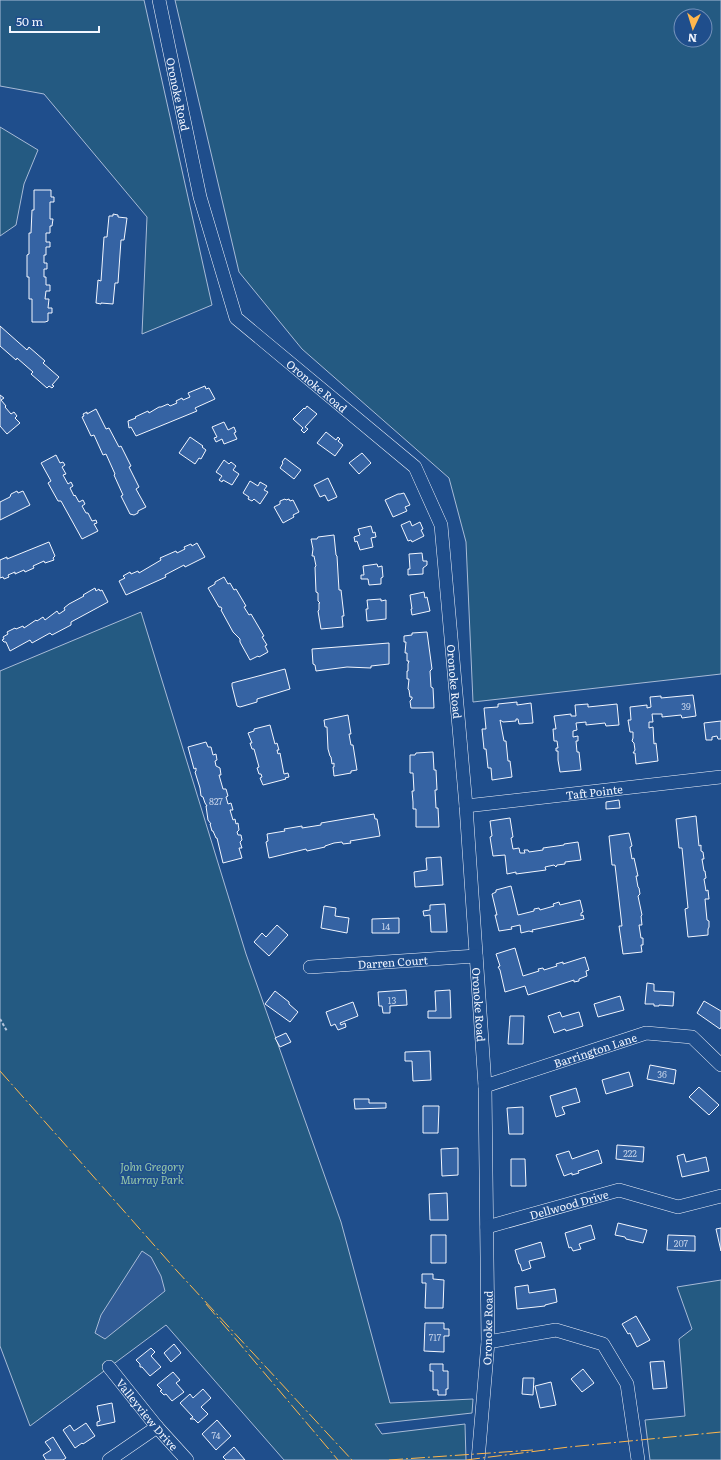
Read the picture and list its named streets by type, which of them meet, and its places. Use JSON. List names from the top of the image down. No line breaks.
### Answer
{"streets":{"street":["Oronoke Road","Taft Pointe","Darren Court","Barrington Lane","Dellwood Drive","Valleyview Drive"]},"crossings":[["Oronoke Road","Taft Pointe"],["Oronoke Road","Darren Court"],["Oronoke Road","Barrington Lane"],["Oronoke Road","Dellwood Drive"]],"parks":["John Gregory Murray Park"],"house_numbers":["39","827","14","13","36","222","207","717","74"],"scale_bar":"50 m","north":"bottom"}
